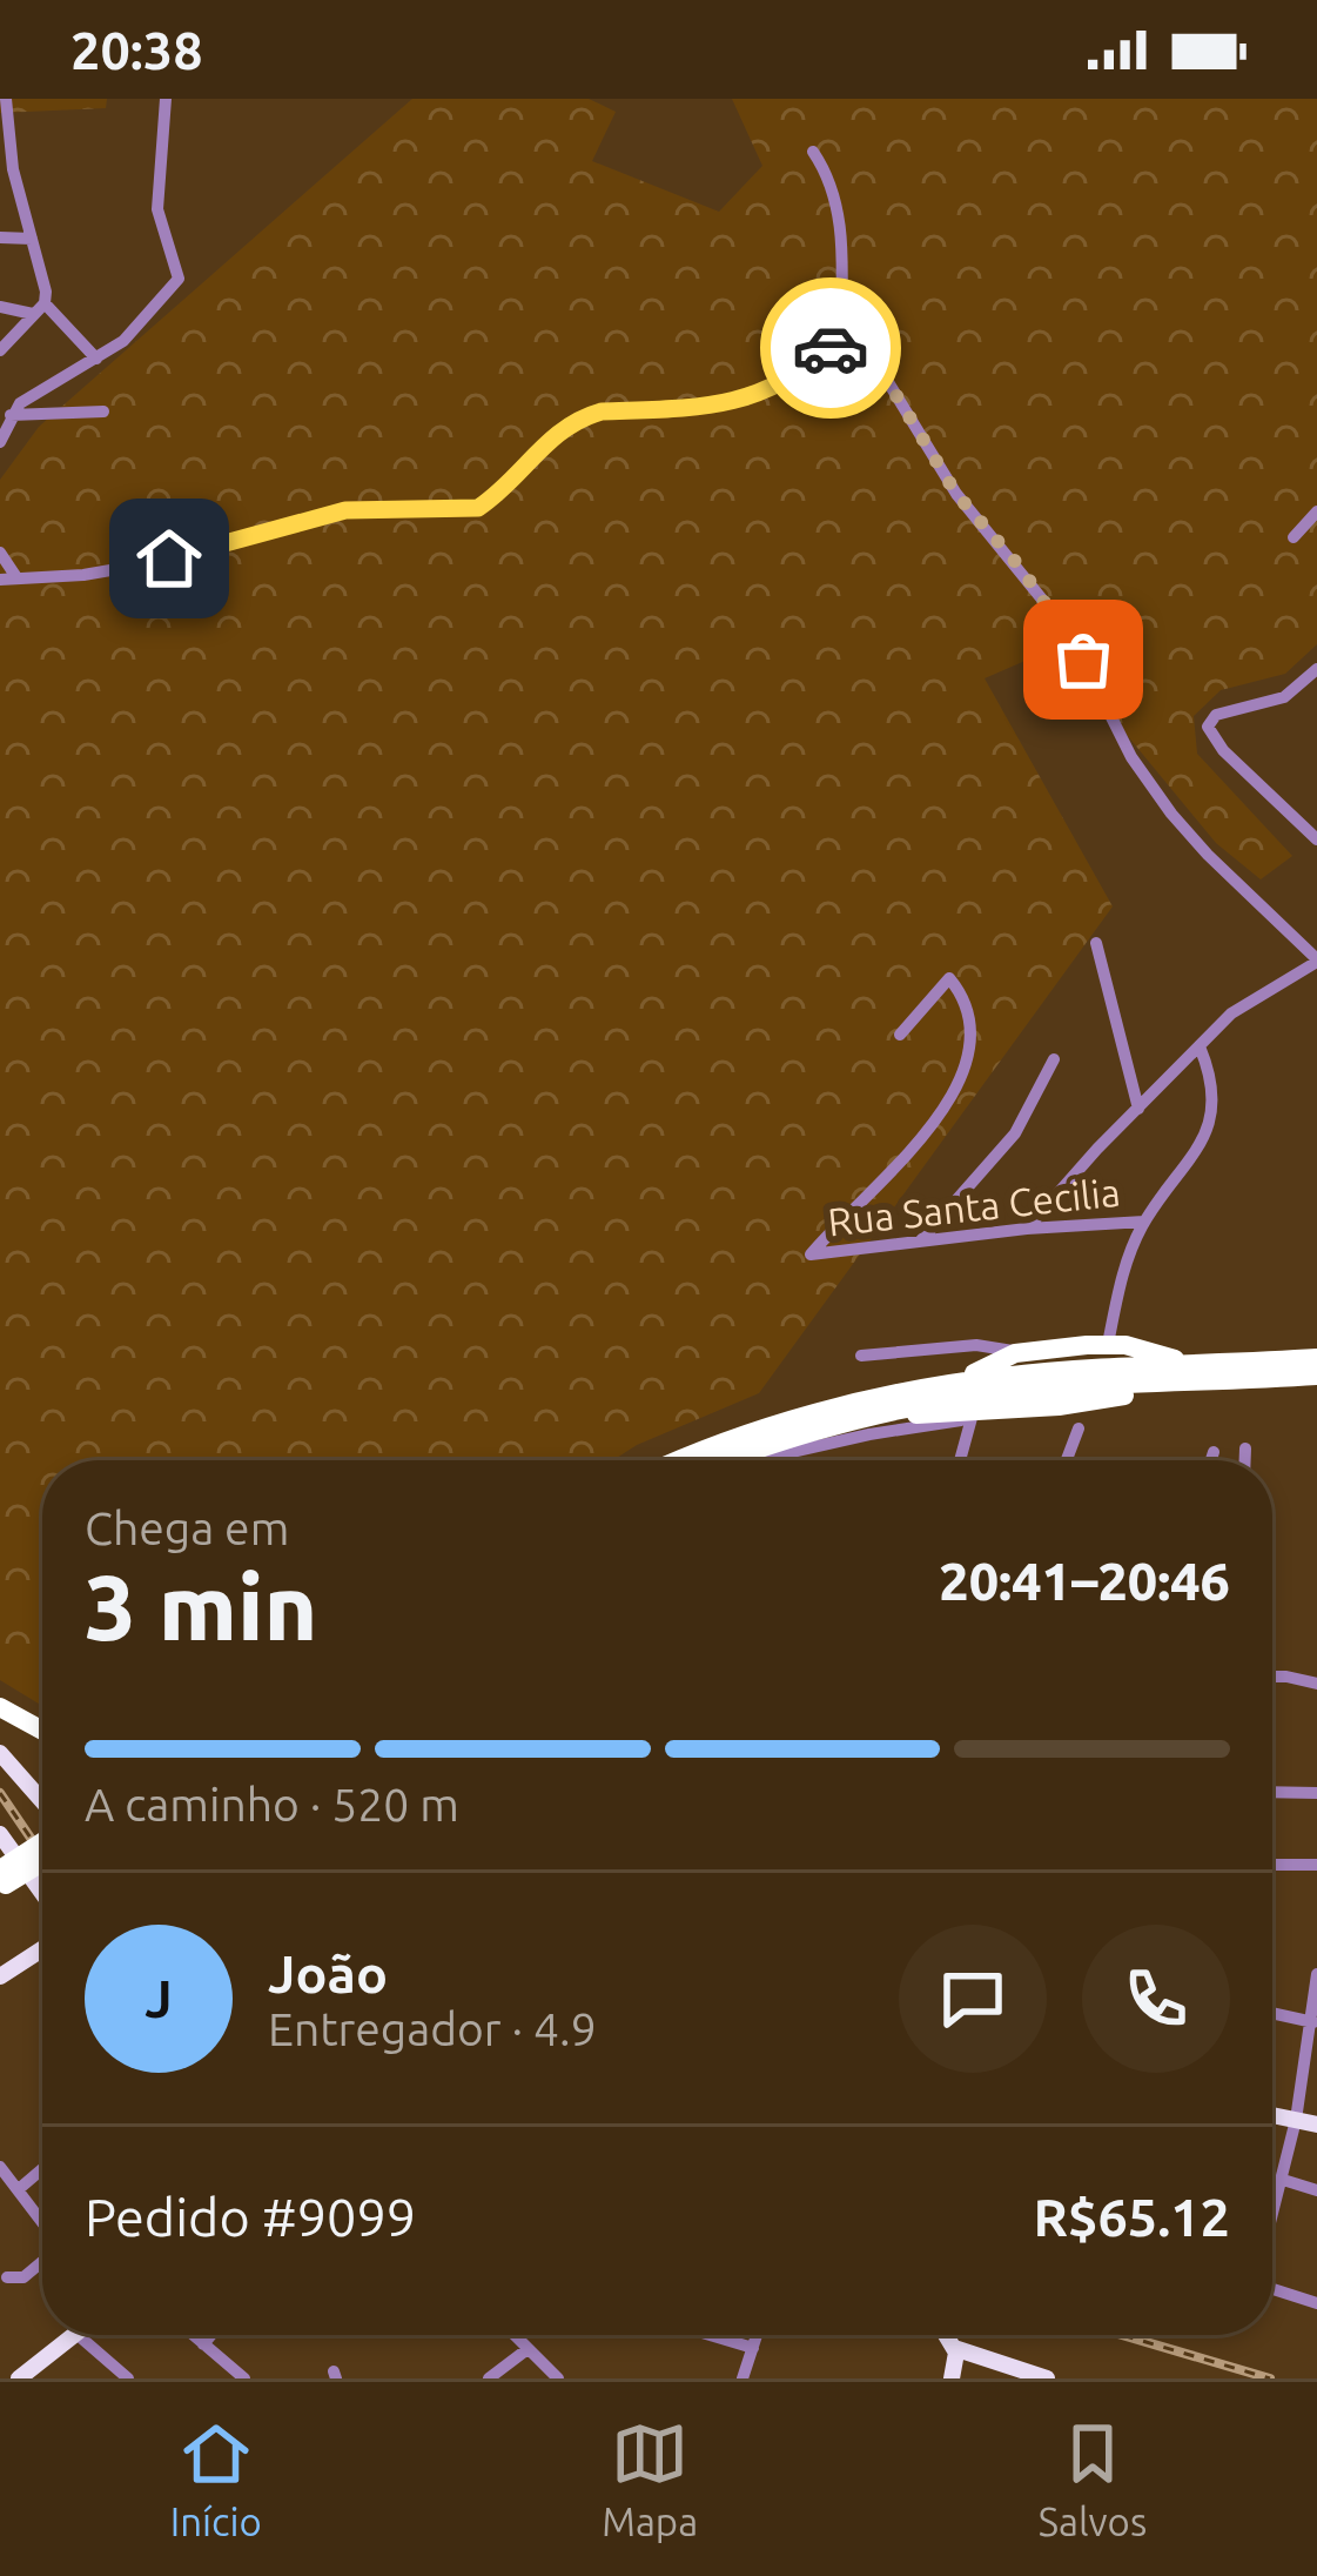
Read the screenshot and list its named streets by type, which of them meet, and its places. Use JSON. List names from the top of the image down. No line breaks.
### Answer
{"streets":{"street":["Rua Santa Cecilia"]},"page":{"status":"20:38","heading":["3 min","Chega em","20:41–20:46"],"panel":["João","Entregador · 4.9","Pedido #9099","R$65.12"],"bar":"A caminho · 520 m","round":"J","tabs":["Início","Mapa","Salvos"]}}
